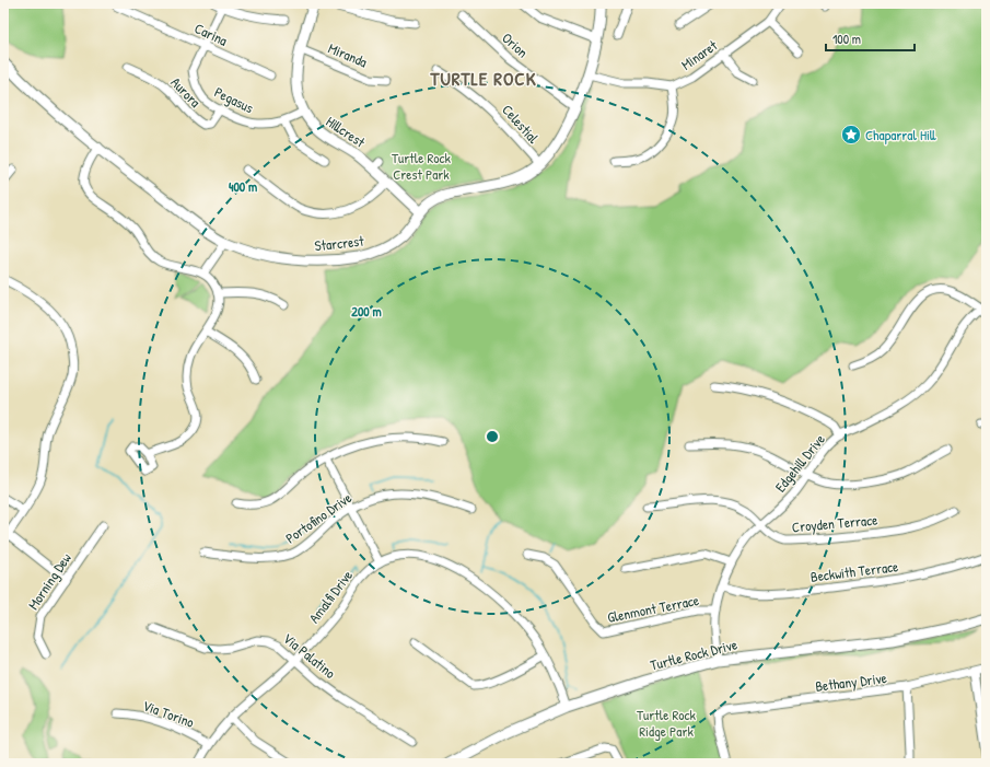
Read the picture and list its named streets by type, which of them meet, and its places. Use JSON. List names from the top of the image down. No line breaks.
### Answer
{"streets":{"street":["Carina","Orion","Miranda","Minaret","Aurora","Pegasus","Celestial","Hillcrest","Starcrest","Edgehill Drive","Portofino Drive","Croyden Terrace","Beckwith Terrace","Morning Dew","Amalfi Drive","Glenmont Terrace","Turtle Rock Drive","Via Palatino","Bethany Drive","Via Torino"]},"crossings":[["Carina","Pegasus"],["Orion","Starcrest"],["Miranda","Hillcrest"],["Minaret","Starcrest"],["Aurora","Pegasus"],["Pegasus","Hillcrest"],["Celestial","Starcrest"],["Hillcrest","Starcrest"],["Edgehill Drive","Croyden Terrace"],["Edgehill Drive","Beckwith Terrace"],["Edgehill Drive","Glenmont Terrace"],["Edgehill Drive","Turtle Rock Drive"],["Amalfi Drive","Turtle Rock Drive"],["Amalfi Drive","Via Palatino"],["Amalfi Drive","Via Torino"]],"districts":["TURTLE ROCK"],"parks":["Turtle Rock Crest Park","Turtle Rock Ridge Park"],"places":{"place":["Chaparral Hill"]},"scale_bar":"100 m","rings":["400 m","200 m"]}
